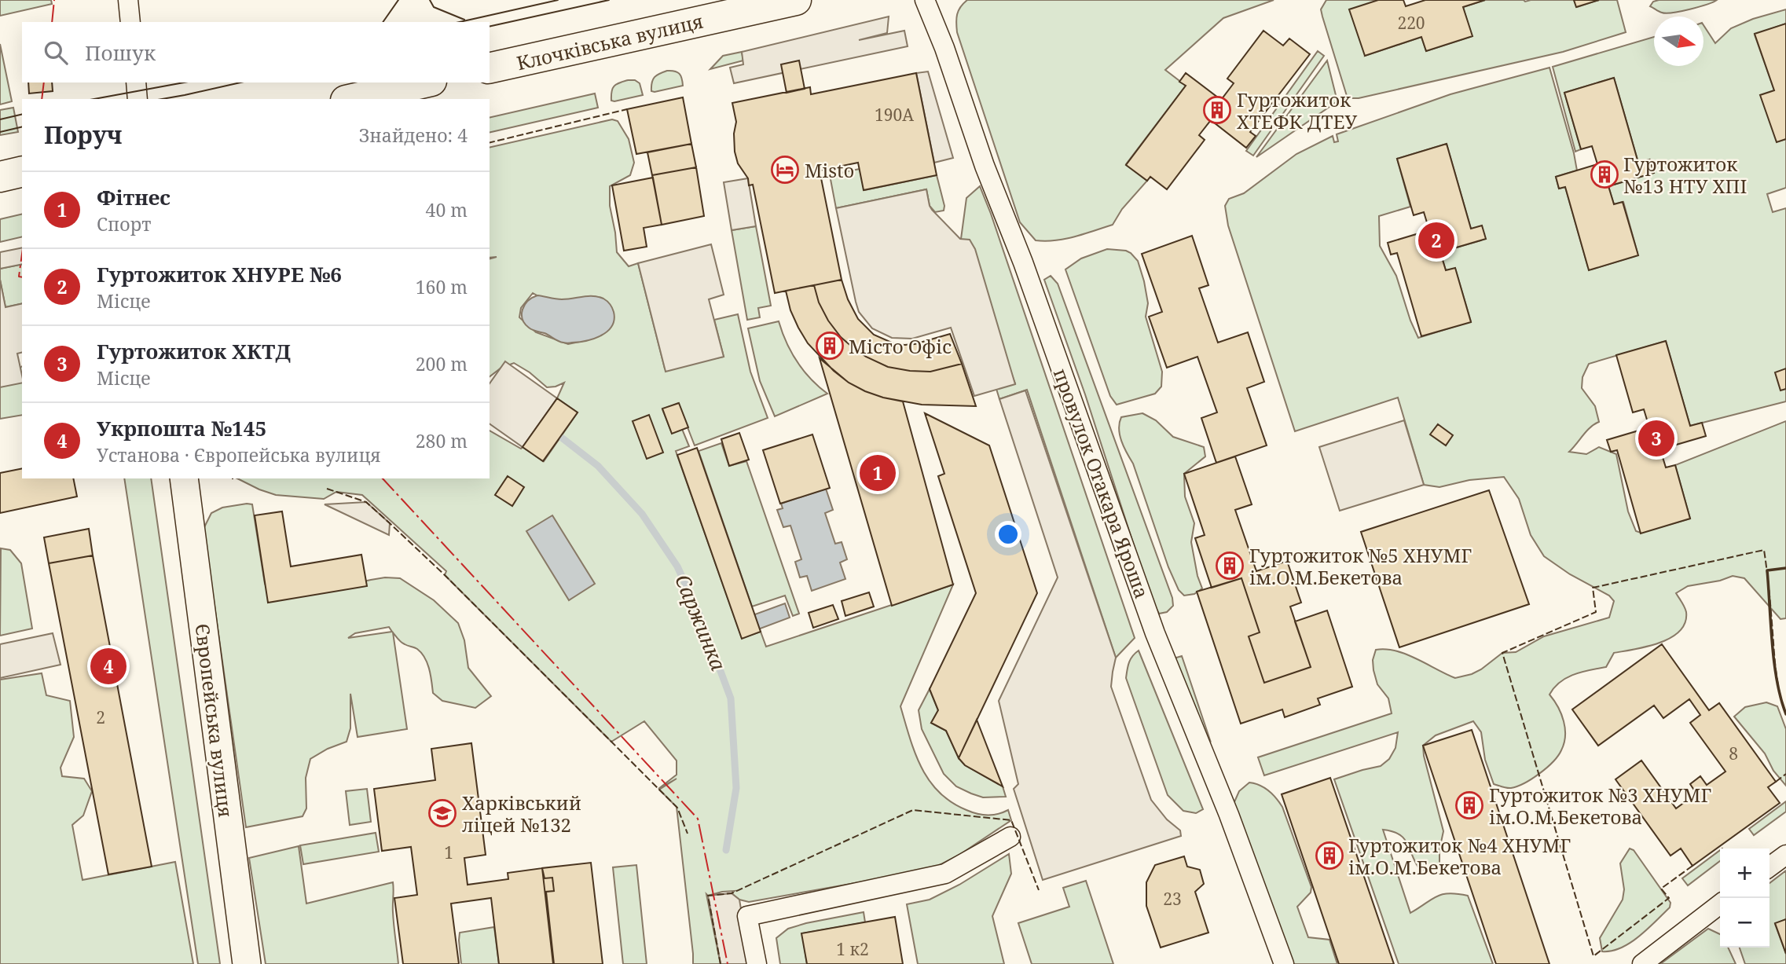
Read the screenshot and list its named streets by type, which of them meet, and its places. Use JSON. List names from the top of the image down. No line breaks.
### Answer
{"streets":{"main road":["Клочківська вулиця","Європейська вулиця"],"street":["провулок Отакара Яроша"]},"water":["Саржинка"],"places":{"building":["Гуртожиток ХТЕФК ДТЕУ","Гуртожиток №13 НТУ ХПІ","Місто Офіс","Гуртожиток №5 ХНУМГ ім.О.М.Бекетова","Гуртожиток №3 ХНУМГ ім.О.М.Бекетова","Гуртожиток №4 ХНУМГ ім.О.М.Бекетова"],"hotel":["Misto"],"school or university":["Харківський ліцей №132"]},"house_numbers":["220","190А","2","8","1","23","1 к2"],"north":"right","page":{"search":"Пошук","heading":["Поруч","Знайдено: 4"],"list":[{"mark":"1","name":"Фітнес","note":"Спорт","value":"40 m"},{"mark":"2","name":"Гуртожиток ХНУРЕ №6","note":"Місце","value":"160 m"},{"mark":"3","name":"Гуртожиток ХКТД","note":"Місце","value":"200 m"},{"mark":"4","name":"Укрпошта №145","note":"Установа · Європейська вулиця","value":"280 m"}],"pins":["2","3","1","4"],"map_buttons":["+","−"]}}
